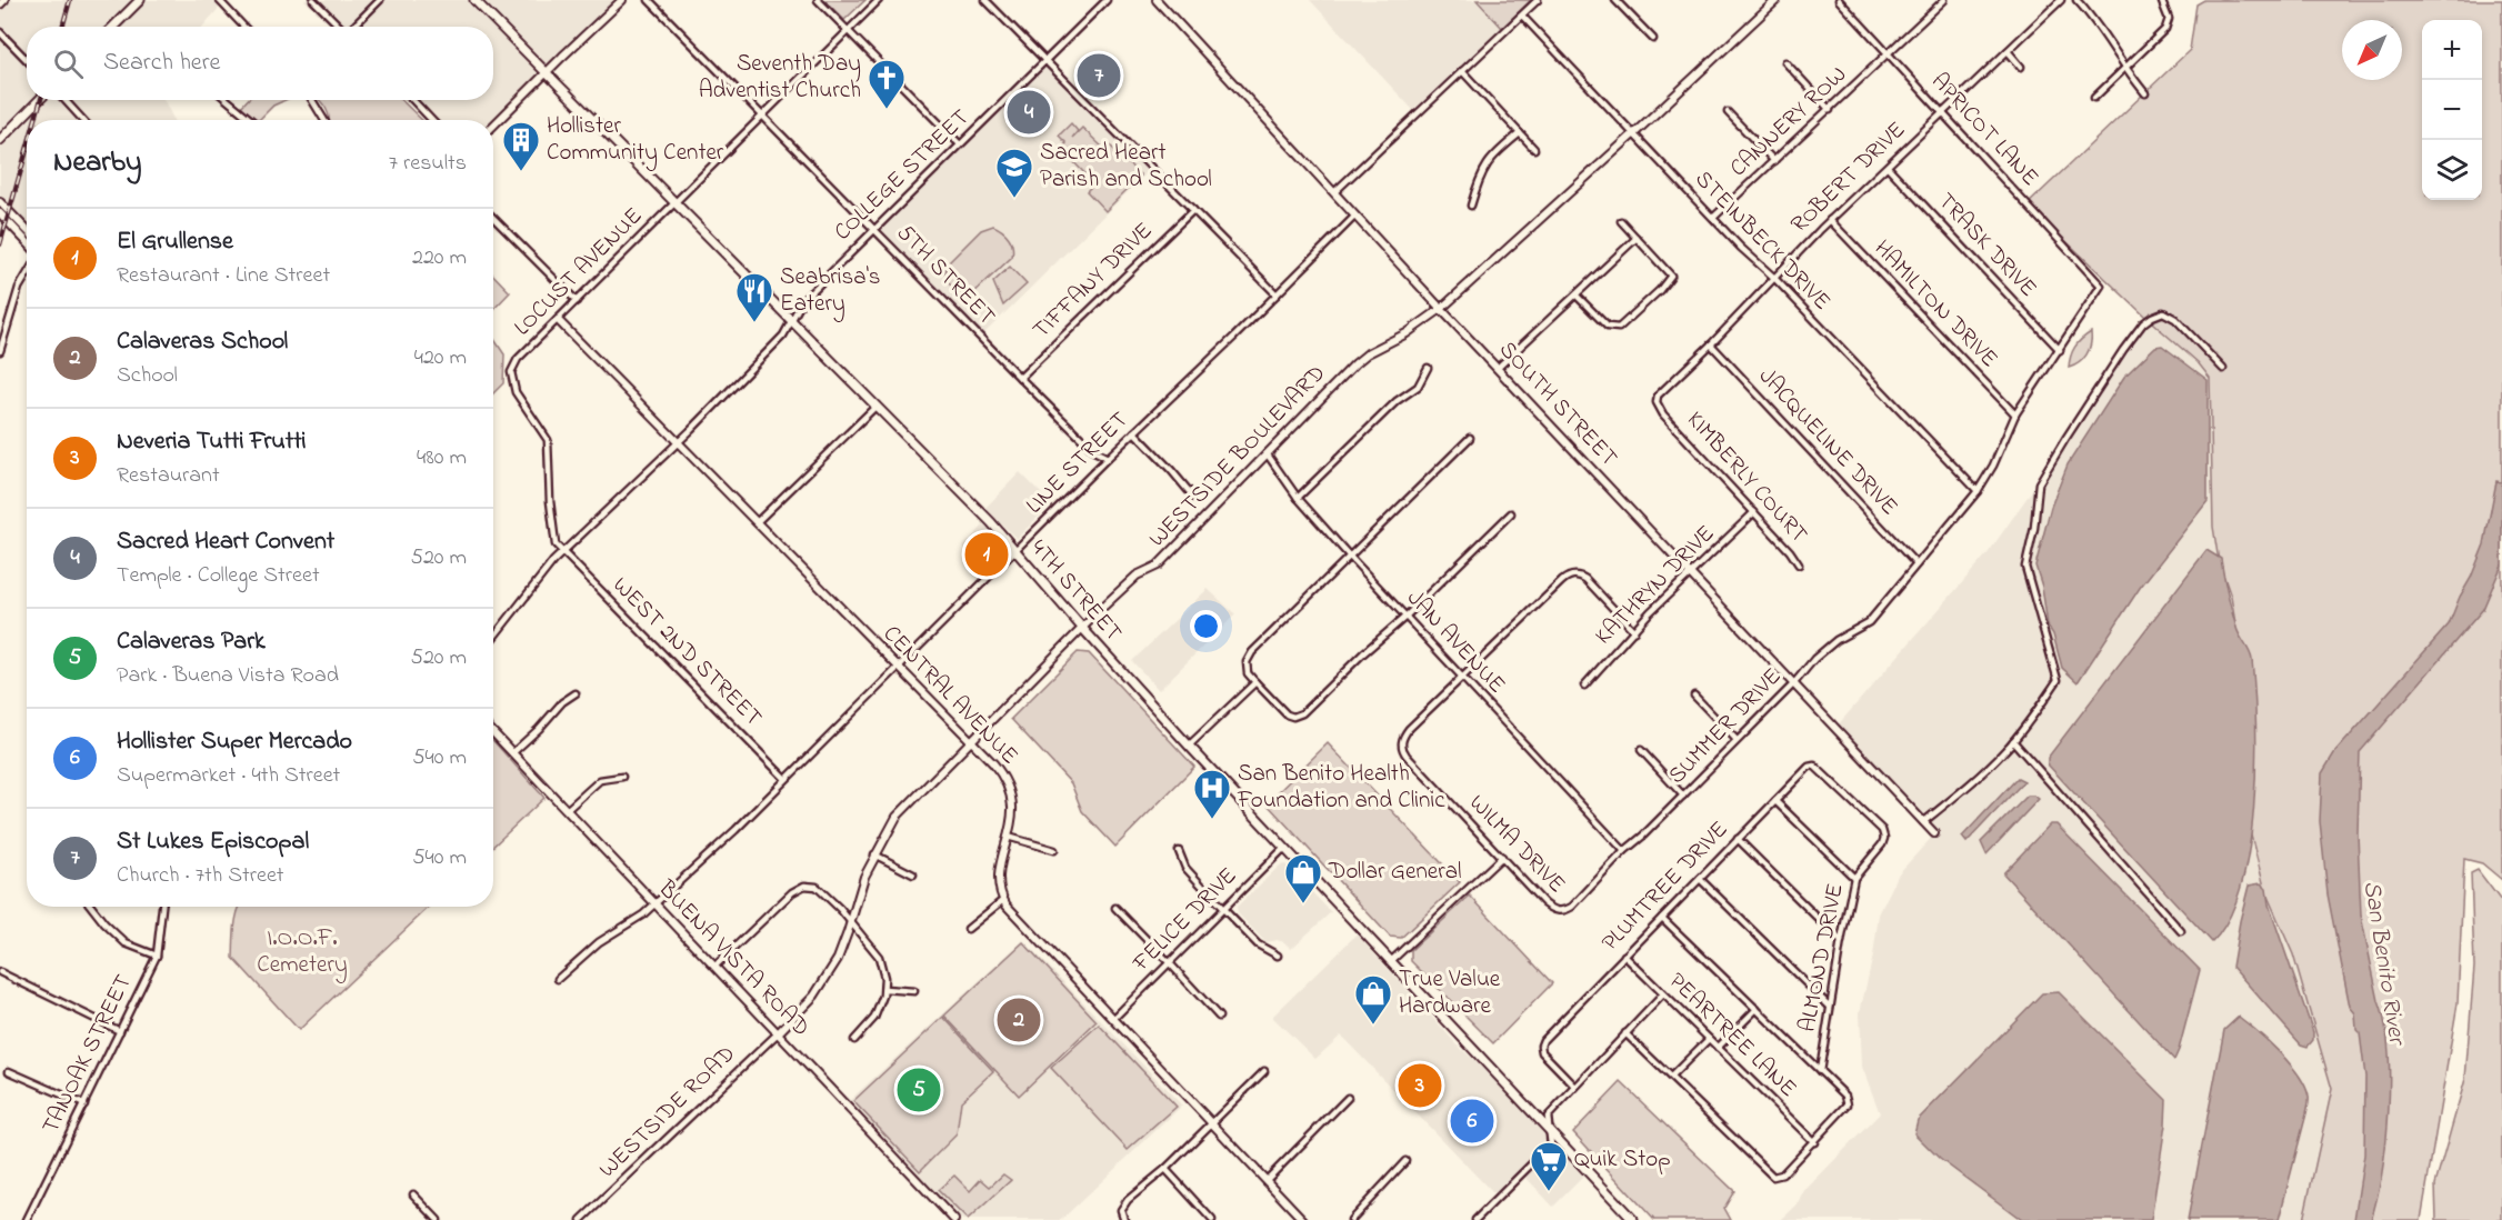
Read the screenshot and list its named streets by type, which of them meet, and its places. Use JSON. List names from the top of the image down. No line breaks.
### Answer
{"streets":{"main road":["4TH STREET"],"street":["CANNERY ROW","APRICOT LANE","COLLEGE STREET","ROBERT DRIVE","STEINBECK DRIVE","TRASK DRIVE","LOCUST AVENUE","5TH STREET","TIFFANY DRIVE","HAMILTON DRIVE","SOUTH STREET","JACQUELINE DRIVE","WESTSIDE BOULEVARD","LINE STREET","KIMBERLY COURT","KATHRYN DRIVE","JAN AVENUE","WEST 2ND STREET","CENTRAL AVENUE","SUMMER DRIVE","WILMA DRIVE","PLUMTREE DRIVE","FELICE DRIVE","ALMOND DRIVE","BUENA VISTA ROAD","PEARTREE LANE","TANOAK STREET","WESTSIDE ROAD"]},"crossings":[["CANNERY ROW","APRICOT LANE"],["CANNERY ROW","STEINBECK DRIVE"],["APRICOT LANE","ROBERT DRIVE"],["APRICOT LANE","SUMMER DRIVE"],["COLLEGE STREET","LOCUST AVENUE"],["COLLEGE STREET","5TH STREET"],["COLLEGE STREET","4TH STREET"],["COLLEGE STREET","WEST 2ND STREET"],["COLLEGE STREET","CENTRAL AVENUE"],["ROBERT DRIVE","STEINBECK DRIVE"],["ROBERT DRIVE","TRASK DRIVE"],["ROBERT DRIVE","HAMILTON DRIVE"],["ROBERT DRIVE","JACQUELINE DRIVE"],["ROBERT DRIVE","KIMBERLY COURT"],["STEINBECK DRIVE","WESTSIDE BOULEVARD"],["STEINBECK DRIVE","SUMMER DRIVE"],["TRASK DRIVE","SUMMER DRIVE"],["LOCUST AVENUE","5TH STREET"],["LOCUST AVENUE","4TH STREET"],["LOCUST AVENUE","WEST 2ND STREET"],["LOCUST AVENUE","CENTRAL AVENUE"],["5TH STREET","TIFFANY DRIVE"],["5TH STREET","LINE STREET"],["HAMILTON DRIVE","SUMMER DRIVE"],["SOUTH STREET","WESTSIDE BOULEVARD"],["SOUTH STREET","LINE STREET"],["SOUTH STREET","KATHRYN DRIVE"],["SOUTH STREET","SUMMER DRIVE"],["JACQUELINE DRIVE","SUMMER DRIVE"],["WESTSIDE BOULEVARD","4TH STREET"],["WESTSIDE BOULEVARD","JAN AVENUE"],["WESTSIDE BOULEVARD","CENTRAL AVENUE"],["WESTSIDE BOULEVARD","BUENA VISTA ROAD"],["WESTSIDE BOULEVARD","WESTSIDE ROAD"],["LINE STREET","4TH STREET"],["LINE STREET","WEST 2ND STREET"],["LINE STREET","CENTRAL AVENUE"],["LINE STREET","BUENA VISTA ROAD"],["KIMBERLY COURT","KATHRYN DRIVE"],["4TH STREET","FELICE DRIVE"],["JAN AVENUE","SUMMER DRIVE"],["JAN AVENUE","WILMA DRIVE"],["SUMMER DRIVE","WILMA DRIVE"],["PLUMTREE DRIVE","ALMOND DRIVE"],["PLUMTREE DRIVE","PEARTREE LANE"],["BUENA VISTA ROAD","WESTSIDE ROAD"]],"water":["San Benito River"],"parks":["I.O.O.F. Cemetery"],"places":{"church":["Seventh Day Adventist Church"],"building":["Hollister Community Center"],"school or university":["Sacred Heart Parish and School"],"restaurant":["Seabrisa's Eatery"],"hospital":["San Benito Health Foundation and Clinic"],"shop":["Dollar General","True Value Hardware"],"supermarket":["Quik Stop"]},"north":"bottom left","page":{"map_buttons":["+","−"],"search":"Search here","pins":["7","4","1","2","3","5","6"],"heading":["Nearby","7 results"],"list":[{"mark":"1","name":"El Grullense","note":"Restaurant · Line Street","value":"220 m"},{"mark":"2","name":"Calaveras School","note":"School","value":"420 m"},{"mark":"3","name":"Neveria Tutti Frutti","note":"Restaurant","value":"480 m"},{"mark":"4","name":"Sacred Heart Convent","note":"Temple · College Street","value":"520 m"},{"mark":"5","name":"Calaveras Park","note":"Park · Buena Vista Road","value":"520 m"},{"mark":"6","name":"Hollister Super Mercado","note":"Supermarket · 4th Street","value":"540 m"},{"mark":"7","name":"St Lukes Episcopal","note":"Church · 7th Street","value":"540 m"}]}}
